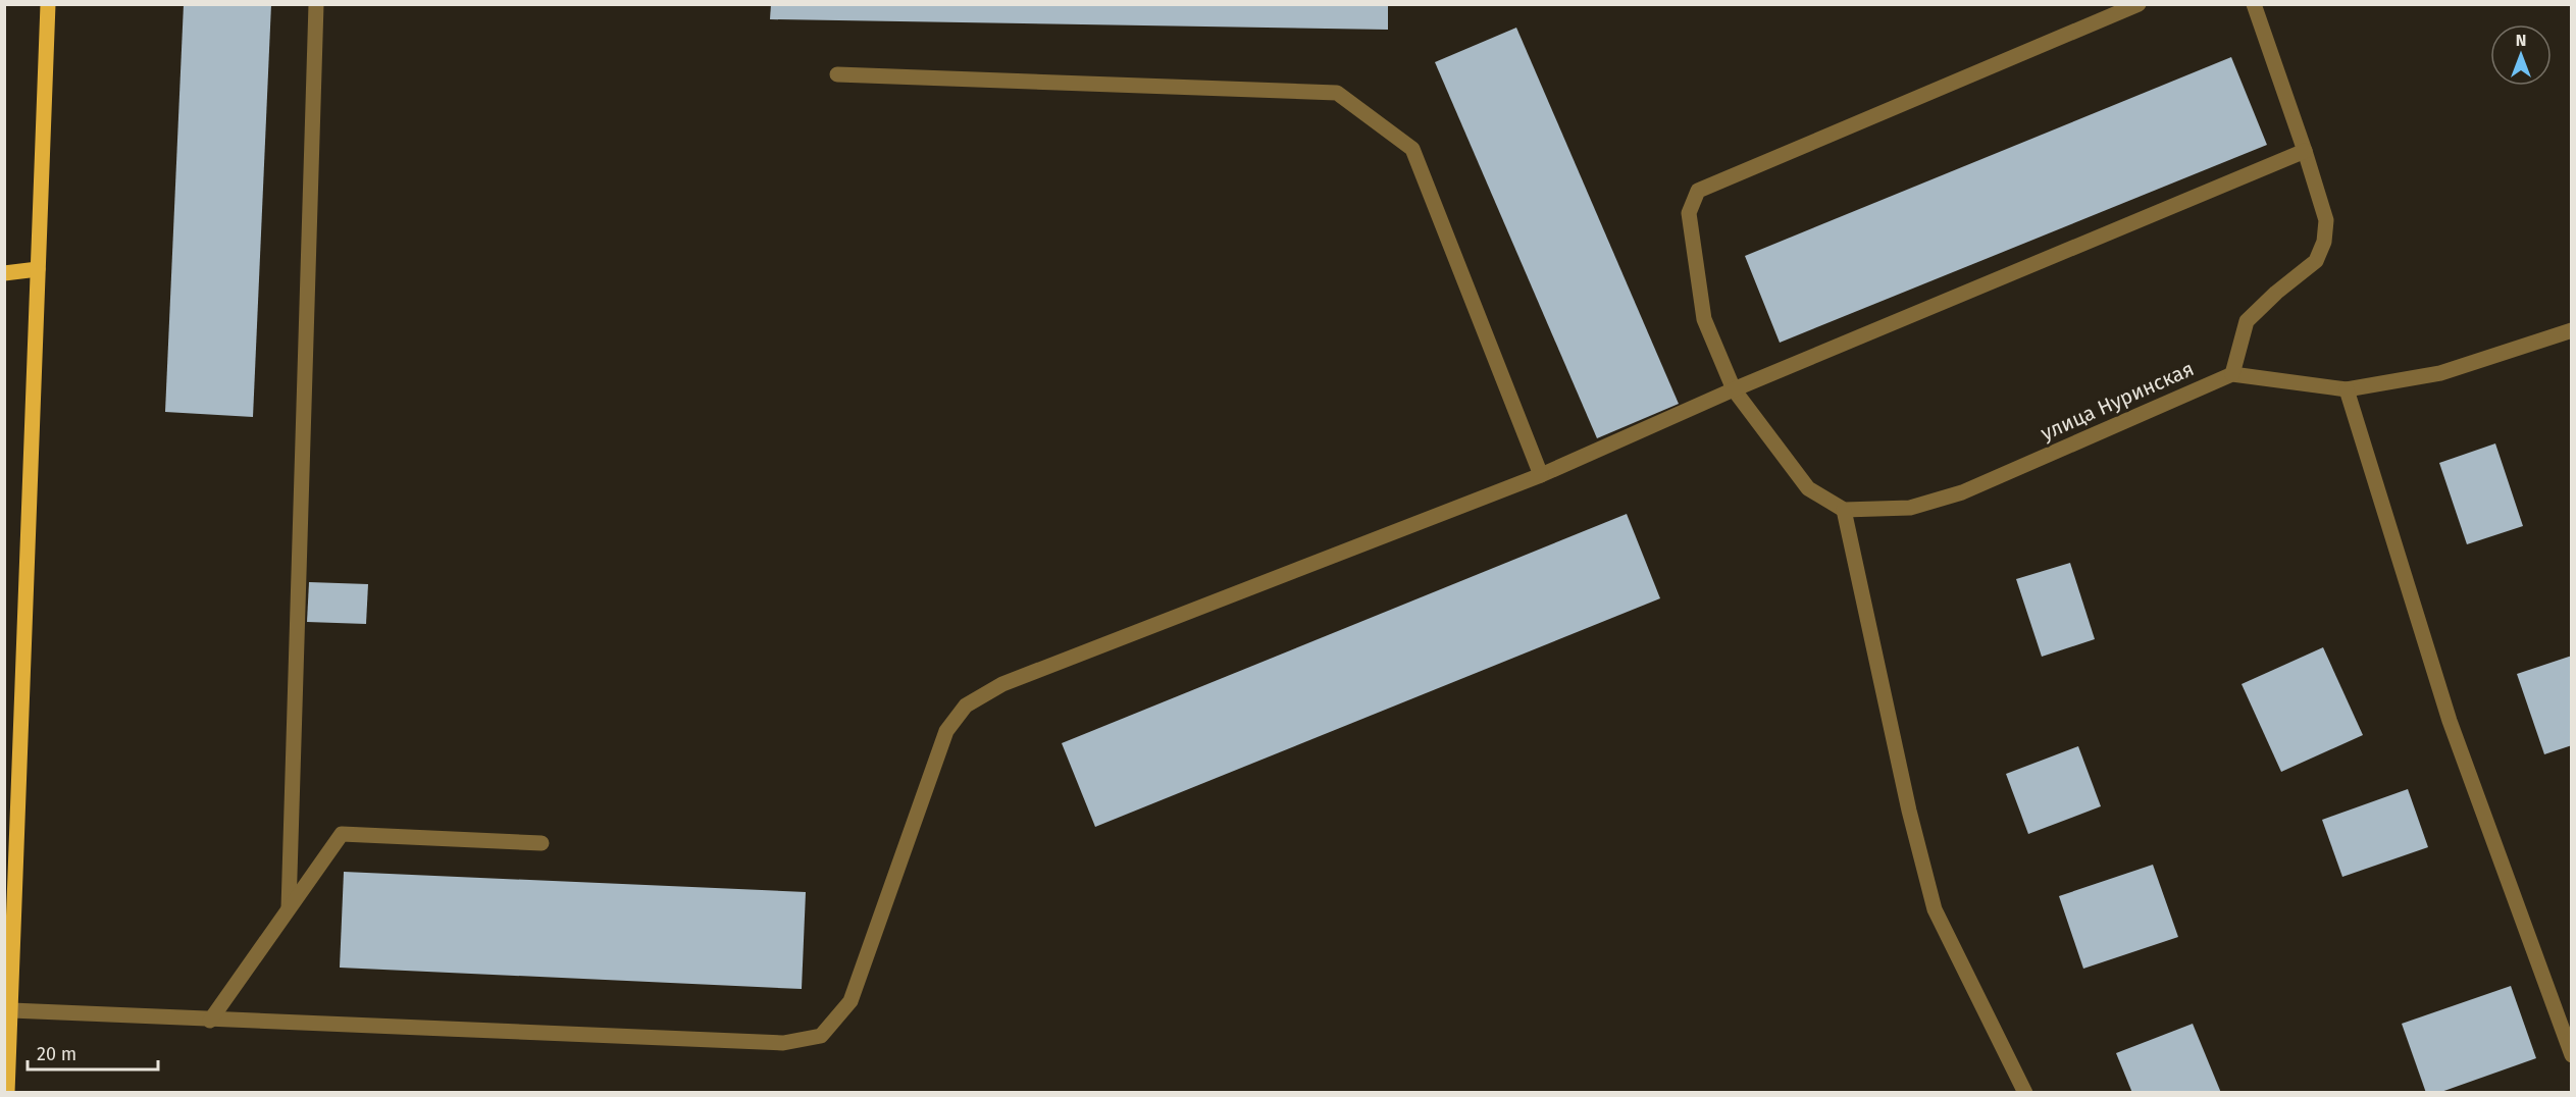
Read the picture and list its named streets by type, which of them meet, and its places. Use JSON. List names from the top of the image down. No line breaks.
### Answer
{"streets":{"street":["улица Нуринская"]},"scale_bar":"20 m","north":"top"}
